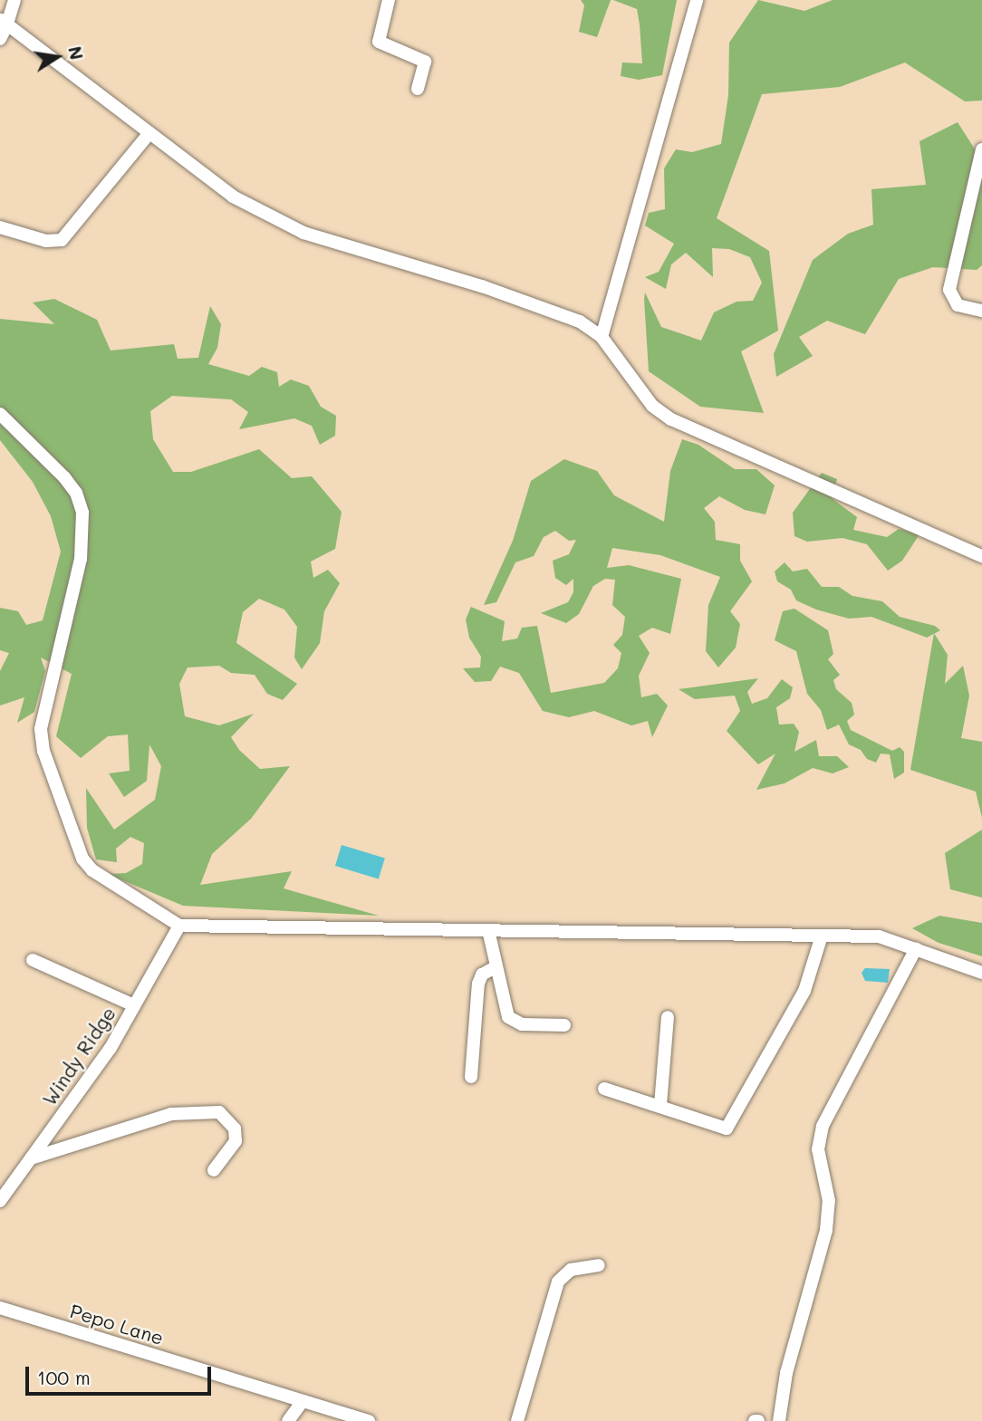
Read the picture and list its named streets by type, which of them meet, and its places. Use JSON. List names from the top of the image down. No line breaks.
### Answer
{"streets":{"street":["Windy Ridge","Pepo Lane"]},"scale_bar":"100 m","north":"right"}
